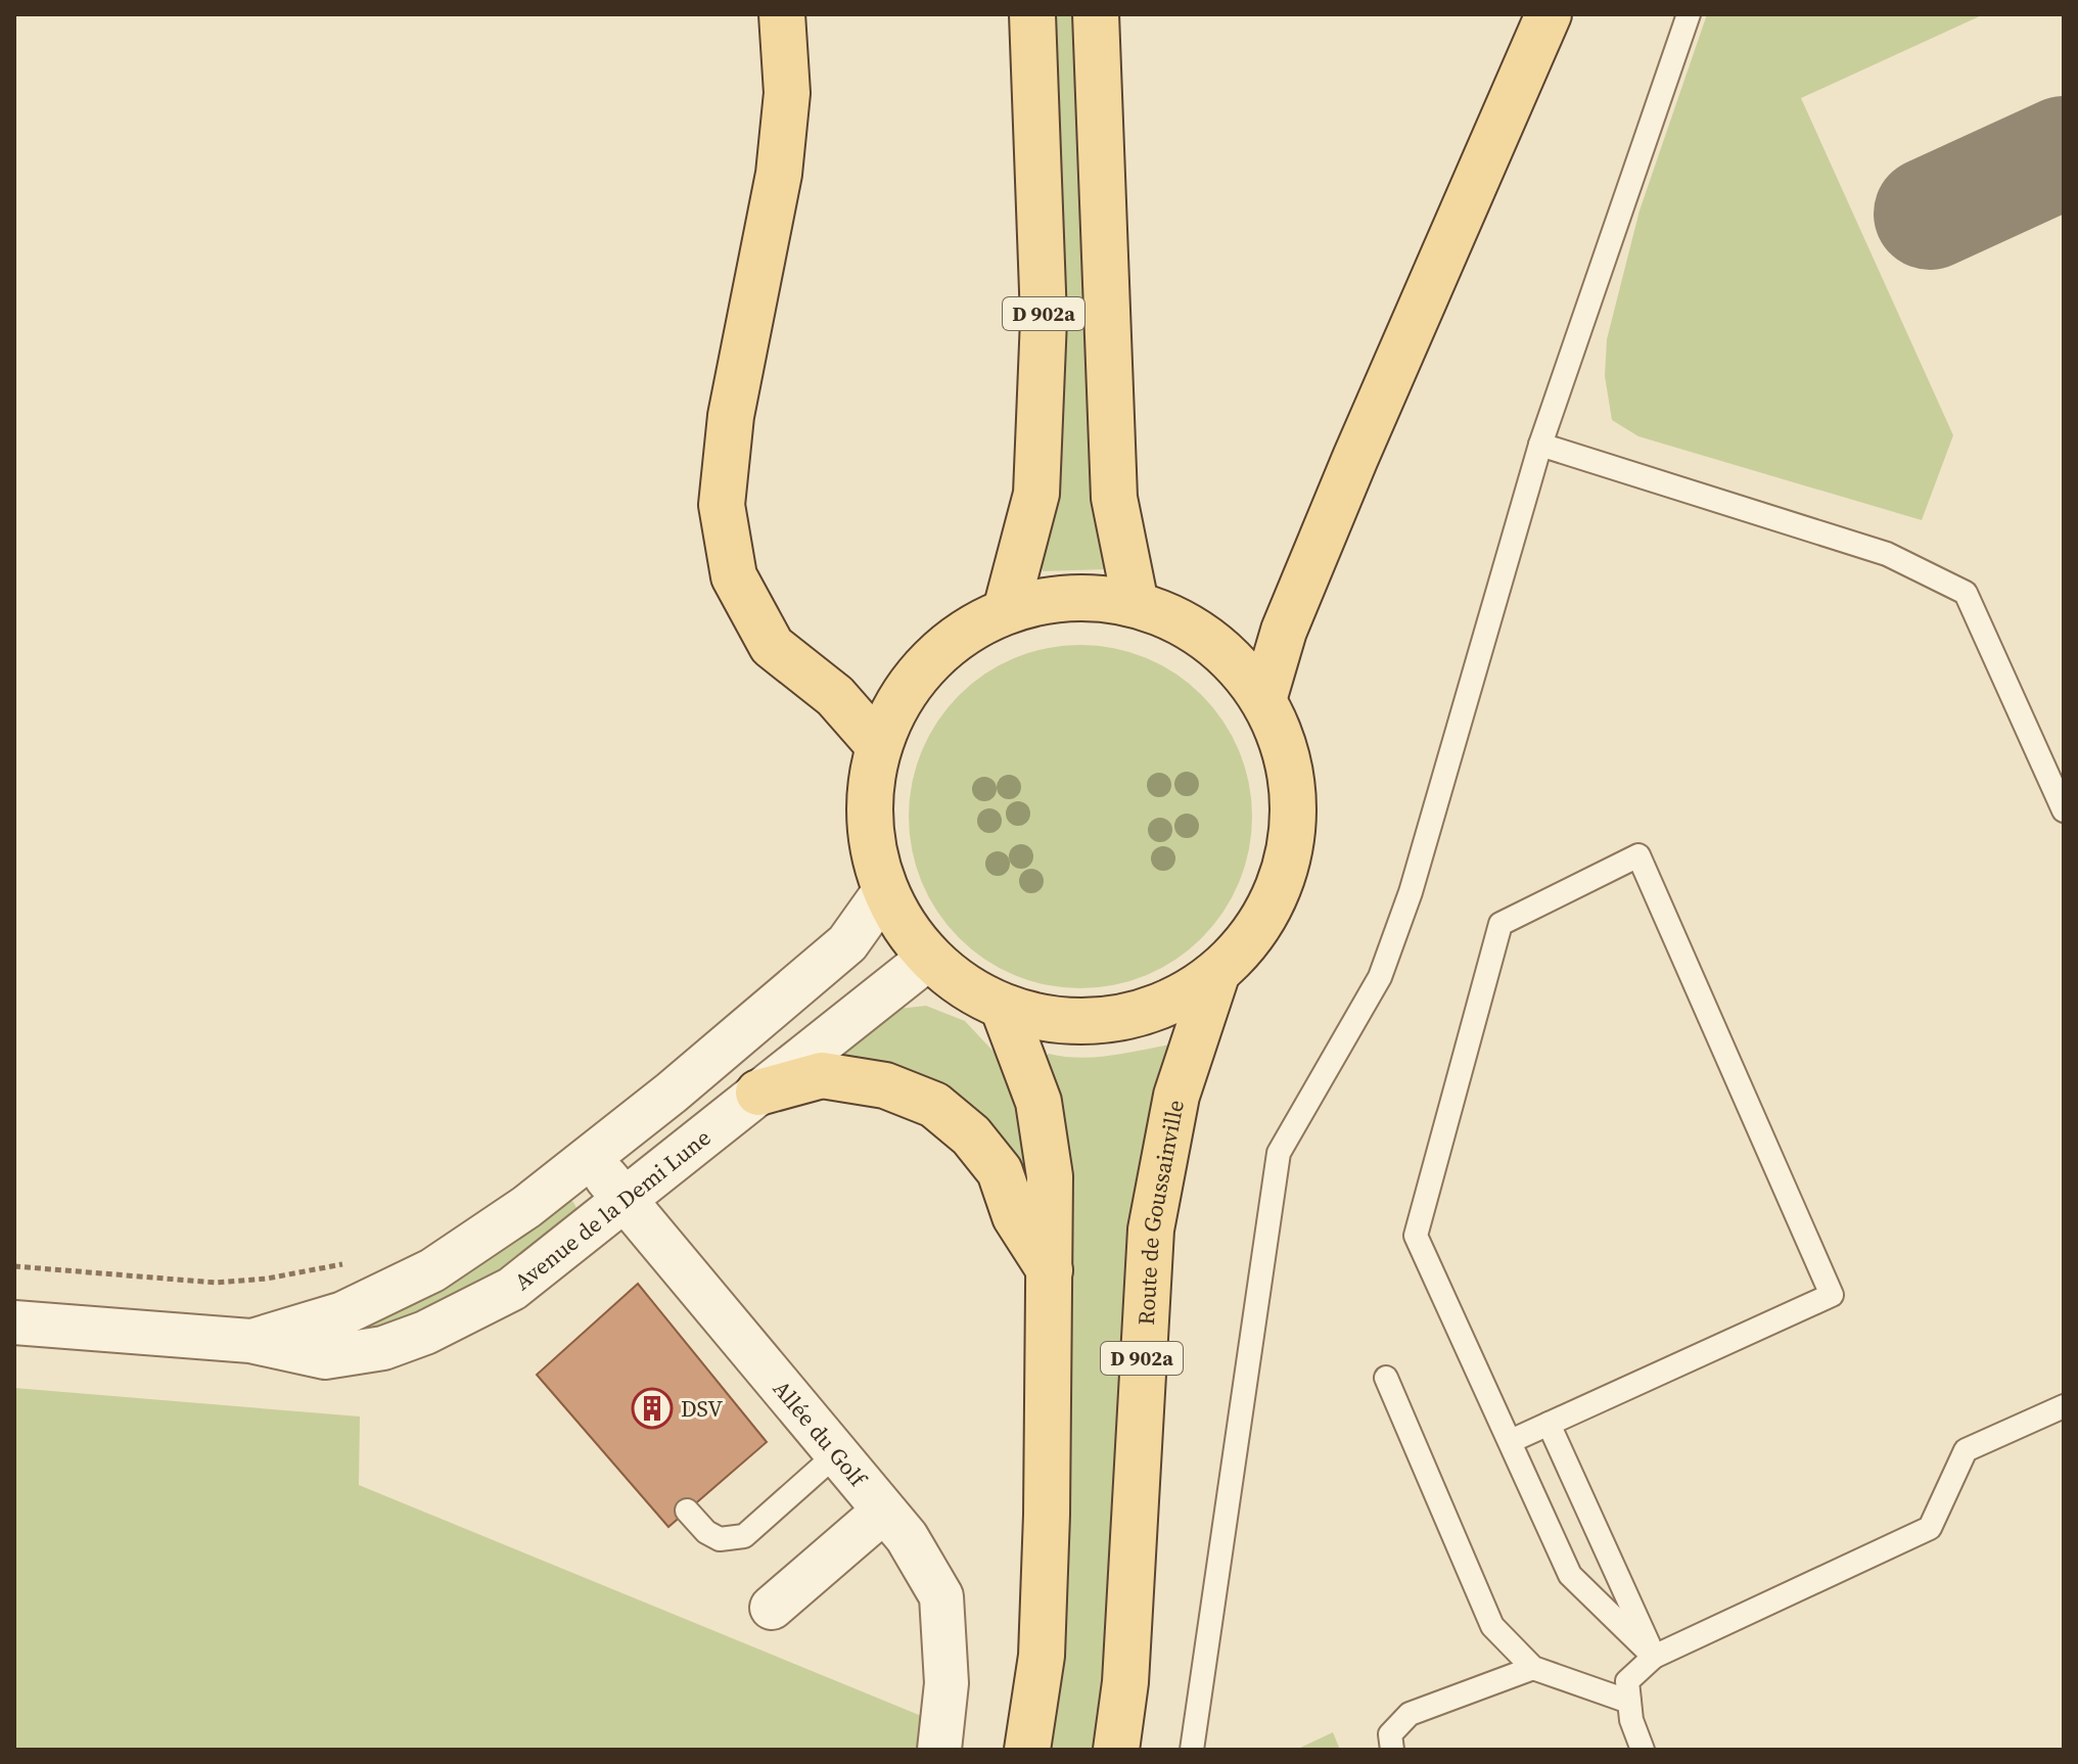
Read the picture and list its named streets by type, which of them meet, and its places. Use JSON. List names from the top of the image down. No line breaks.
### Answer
{"streets":{"main road":["D 902a","Route de Goussainville"],"street":["Avenue de la Demi Lune","Allée du Golf"]},"crossings":[["Avenue de la Demi Lune","Allée du Golf"]],"places":{"building":["DSV"]}}
